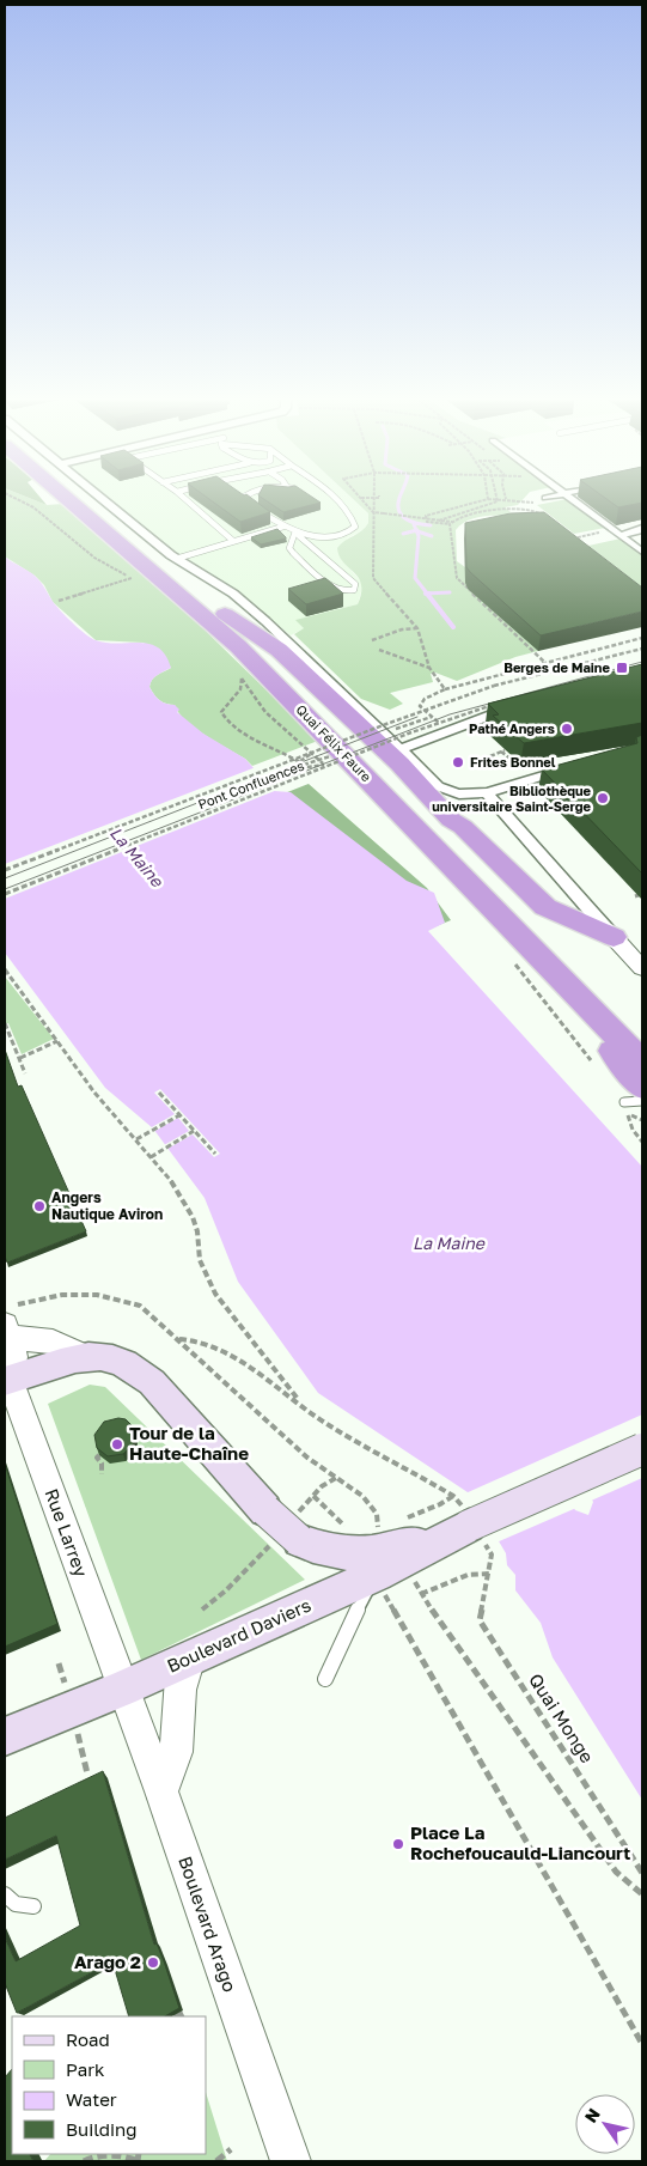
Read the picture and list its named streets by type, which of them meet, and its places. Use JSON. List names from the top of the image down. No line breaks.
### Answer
{"streets":{"highway":["Quai Félix Faure"],"main road":["Boulevard Daviers"],"street":["Rue Larrey","Boulevard Arago"],"path":["Pont Confluences","Quai Monge"]},"crossings":[["Rue Larrey","Boulevard Daviers"],["Rue Larrey","Boulevard Arago"],["Boulevard Daviers","Boulevard Arago"]],"water":["La Maine"],"places":{"transit":["Berges de Maine"],"other":["Pathé Angers","Frites Bonnel","Bibliothèque universitaire Saint-Serge","Angers Nautique Aviron","Tour de la Haute-Chaîne","Place La Rochefoucauld-Liancourt","Arago 2"]},"legend":["Road","Park","Water","Building"],"north":"top left"}
